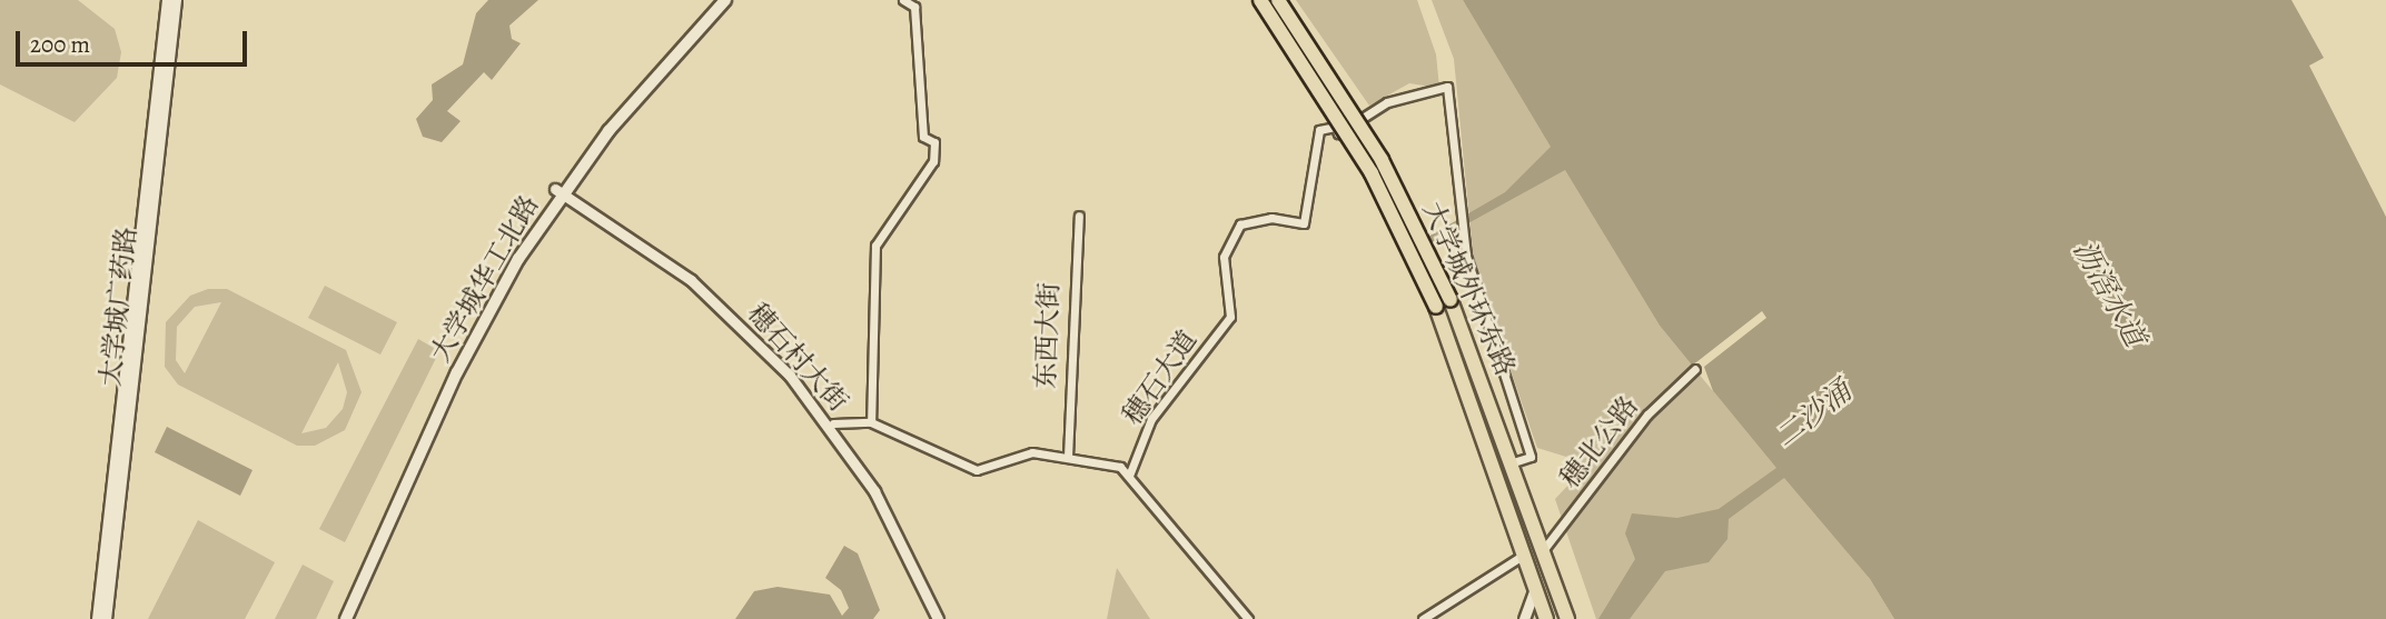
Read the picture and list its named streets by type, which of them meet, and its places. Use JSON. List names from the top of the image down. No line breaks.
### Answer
{"streets":{"main road":["大学城华工北路","大学城外环东路"],"street":["大学城广药路","东西大街","穗石村大街","穗石大道","穗北公路"]},"crossings":[["大学城华工北路","穗石村大街"],["大学城外环东路","穗石大道"],["大学城外环东路","穗北公路"]],"water":["沥滘水道","二沙涌"],"scale_bar":"200 m"}
